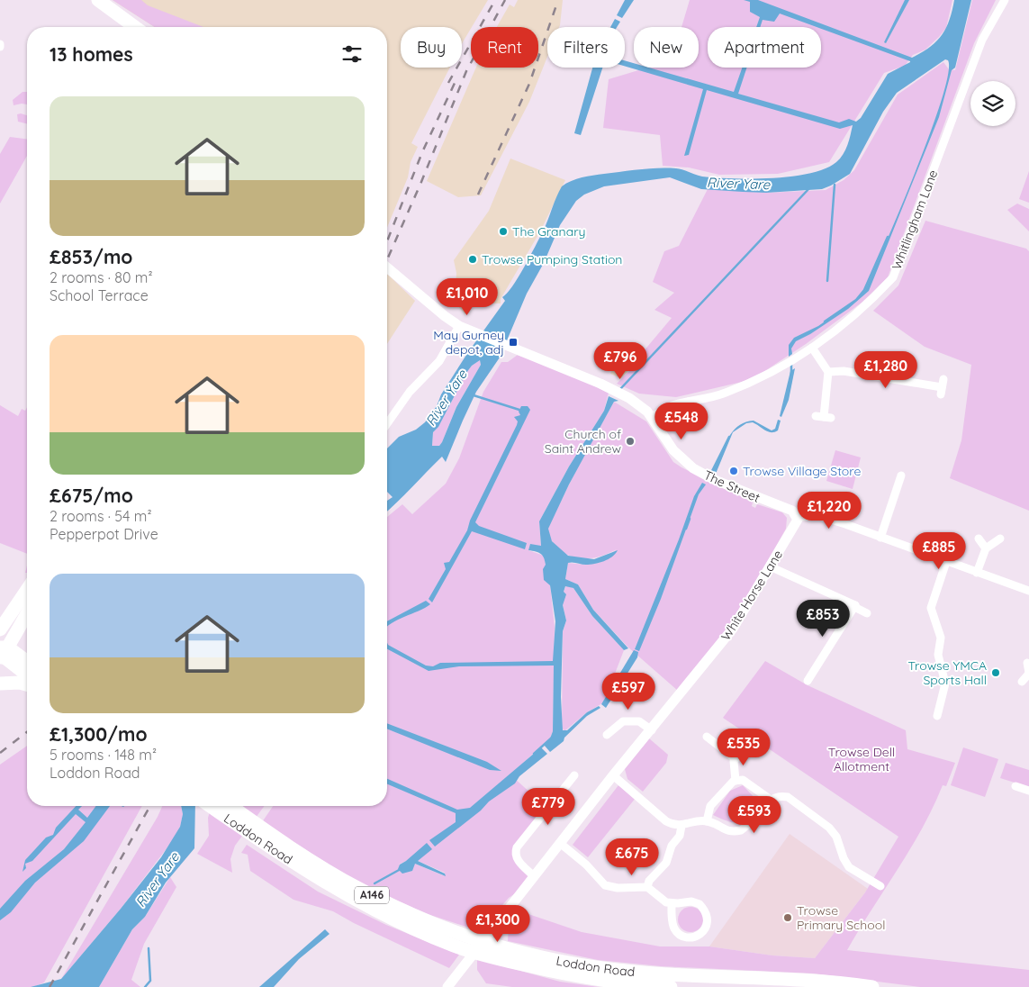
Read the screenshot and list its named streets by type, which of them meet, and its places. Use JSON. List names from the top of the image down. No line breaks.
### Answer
{"streets":{"main road":["Loddon Road","A146"],"street":["Whitlingham Lane","The Street","White Horse Lane"]},"crossings":[["Whitlingham Lane","The Street"],["The Street","White Horse Lane"]],"water":["River Yare"],"parks":["Trowse Dell Allotment"],"places":{"other":["The Granary","Trowse Pumping Station","Church of Saint Andrew","Trowse Village Store","Trowse YMCA Sports Hall","Trowse Primary School"],"transit":["May Gurney depot, adj"]},"page":{"chip":["Buy","Rent","Filters","New","Apartment"],"heading":"13 homes","list":[{"name":"£853/mo","note":"2 rooms · 80 m² · School Terrace"},{"name":"£675/mo","note":"2 rooms · 54 m² · Pepperpot Drive"},{"name":"£1,300/mo","note":"5 rooms · 148 m² · Loddon Road"}],"price":["£1,010","£796","£1,280","£548","£1,220","£885","£853","£597","£535","£779","£593","£675","£1,300"]}}
